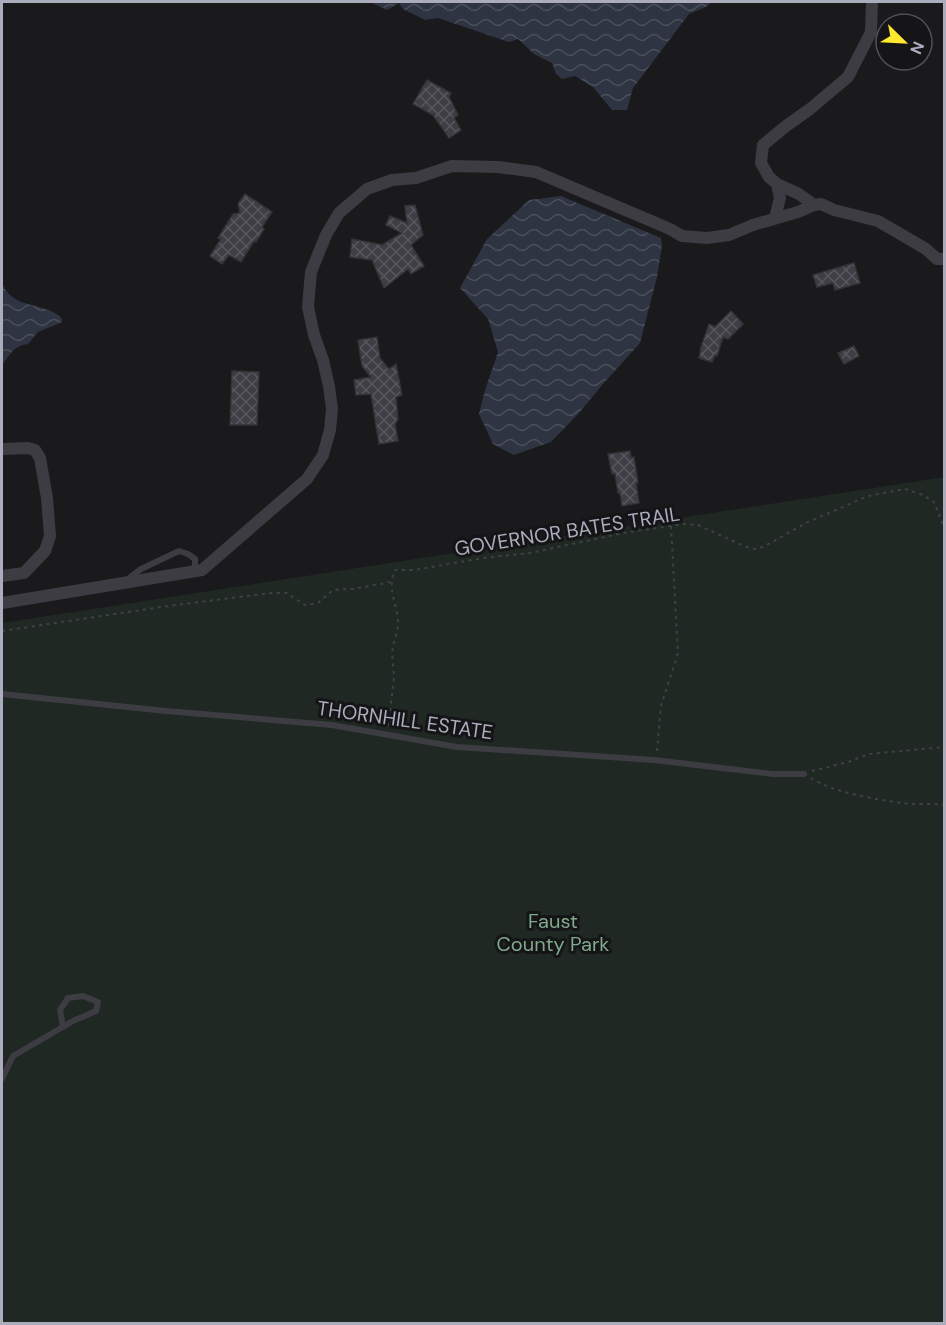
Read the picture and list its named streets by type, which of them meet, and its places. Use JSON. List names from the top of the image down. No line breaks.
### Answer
{"streets":{"lane":["THORNHILL ESTATE"],"path":["GOVERNOR BATES TRAIL"]},"parks":["Faust County Park"],"north":"bottom right"}
